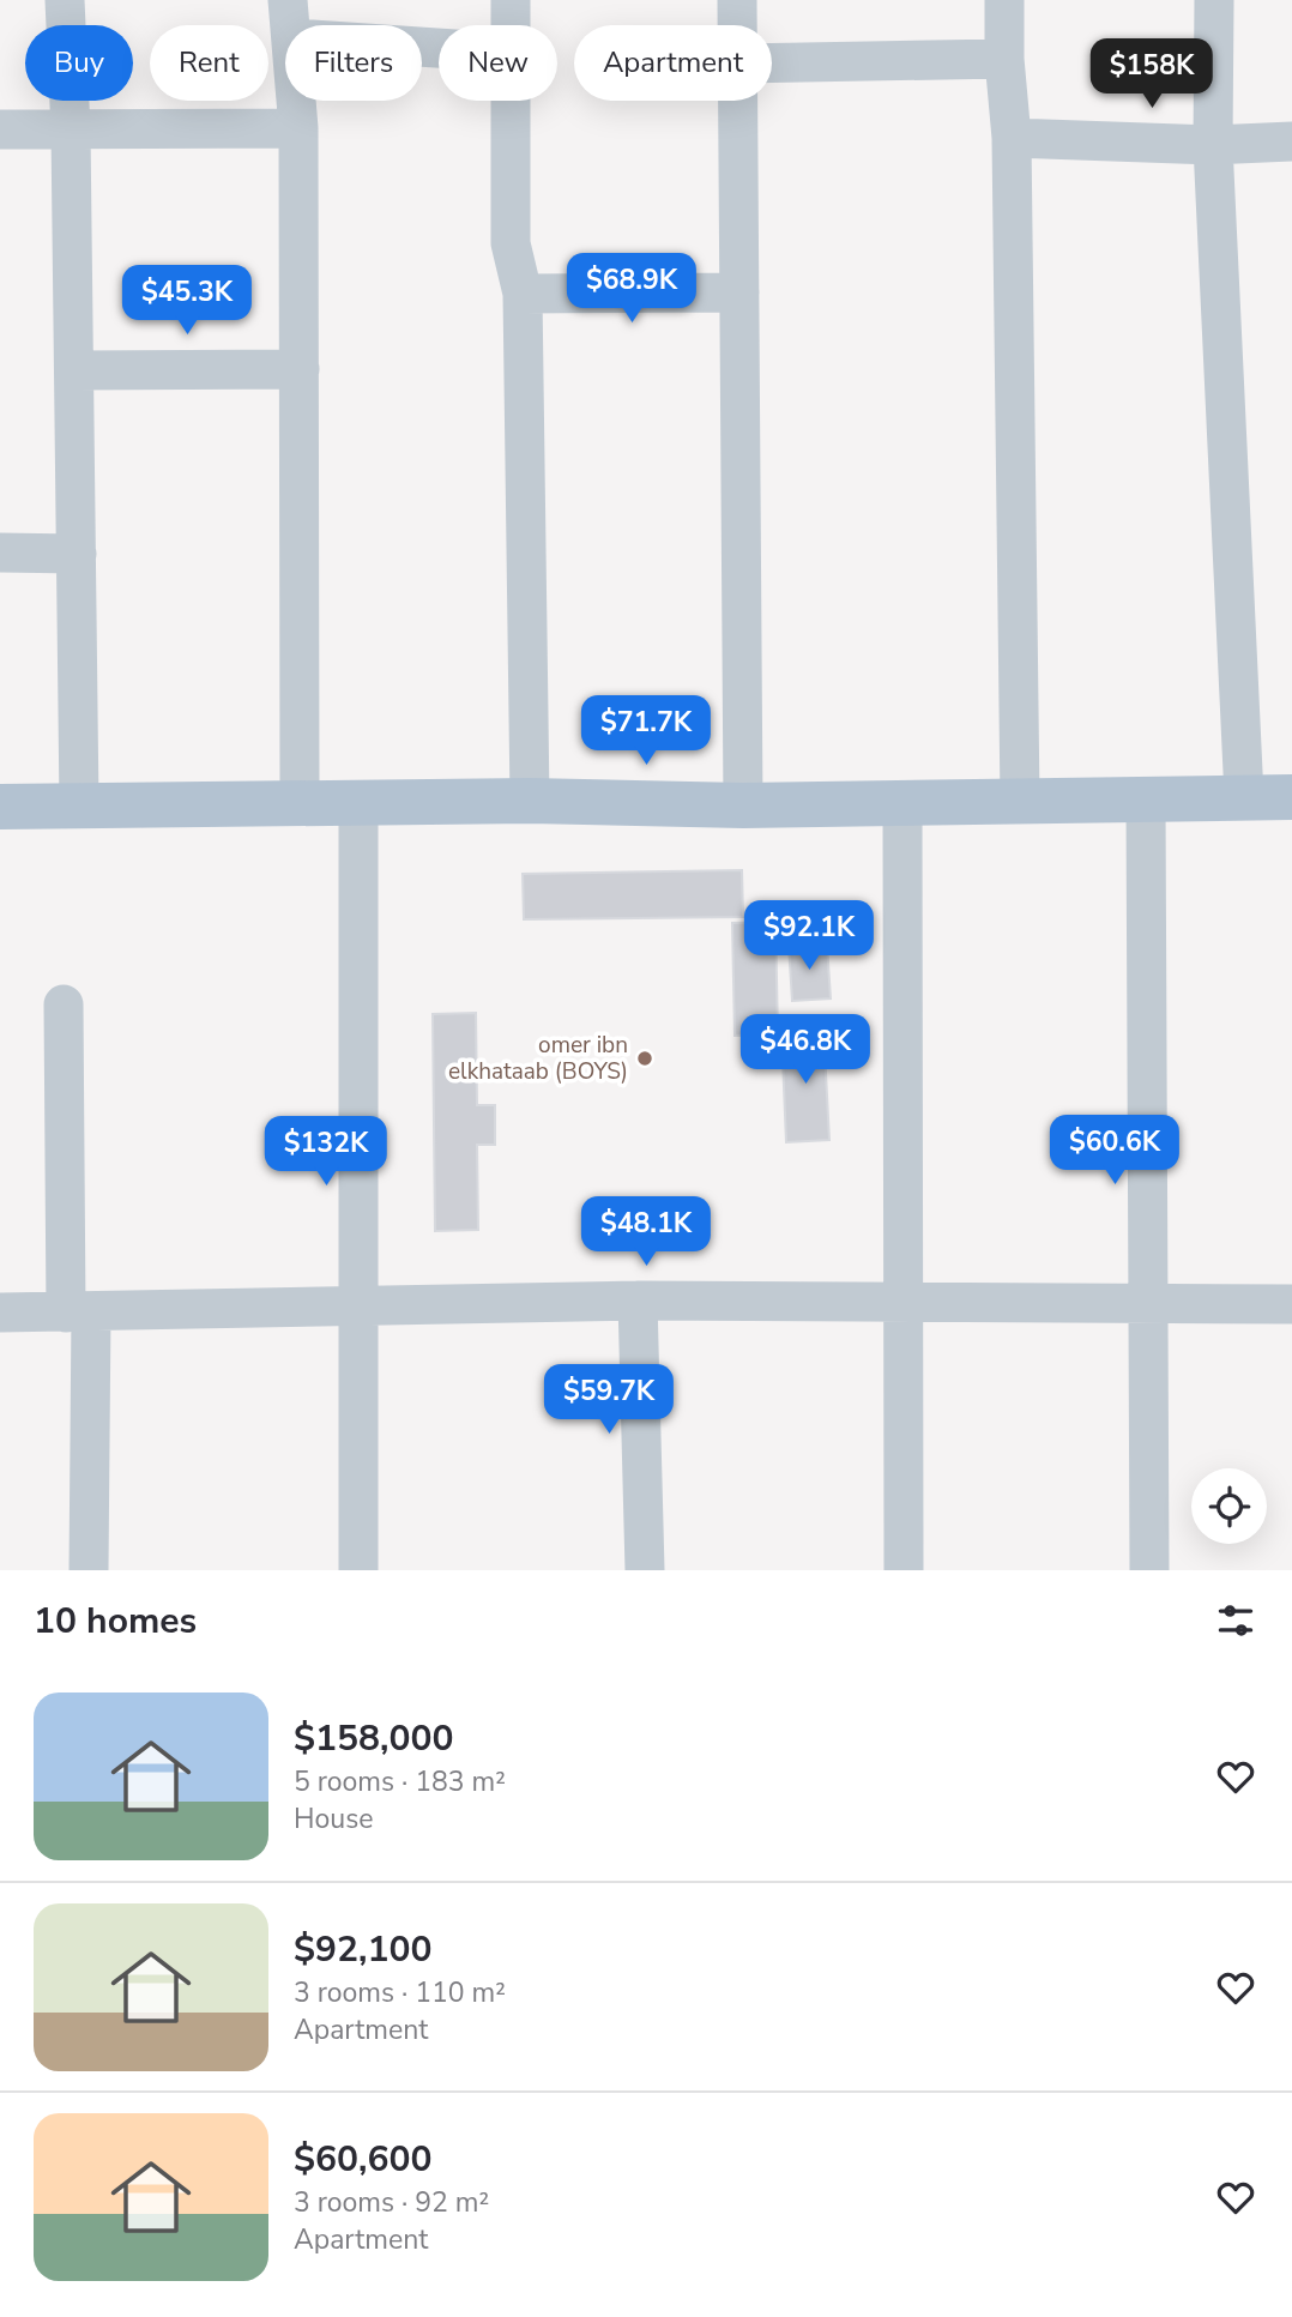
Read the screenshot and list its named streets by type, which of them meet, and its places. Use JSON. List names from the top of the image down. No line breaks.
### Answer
{"places":["omer ibn elkhataab (BOYS)"],"page":{"chip":["Buy","Rent","Filters","New","Apartment"],"price":["$158K","$68.9K","$45.3K","$71.7K","$92.1K","$46.8K","$60.6K","$132K","$48.1K","$59.7K"],"heading":"10 homes","list":[{"name":"$158,000","note":"5 rooms · 183 m² · House"},{"name":"$92,100","note":"3 rooms · 110 m² · Apartment"},{"name":"$60,600","note":"3 rooms · 92 m² · Apartment"}]}}
